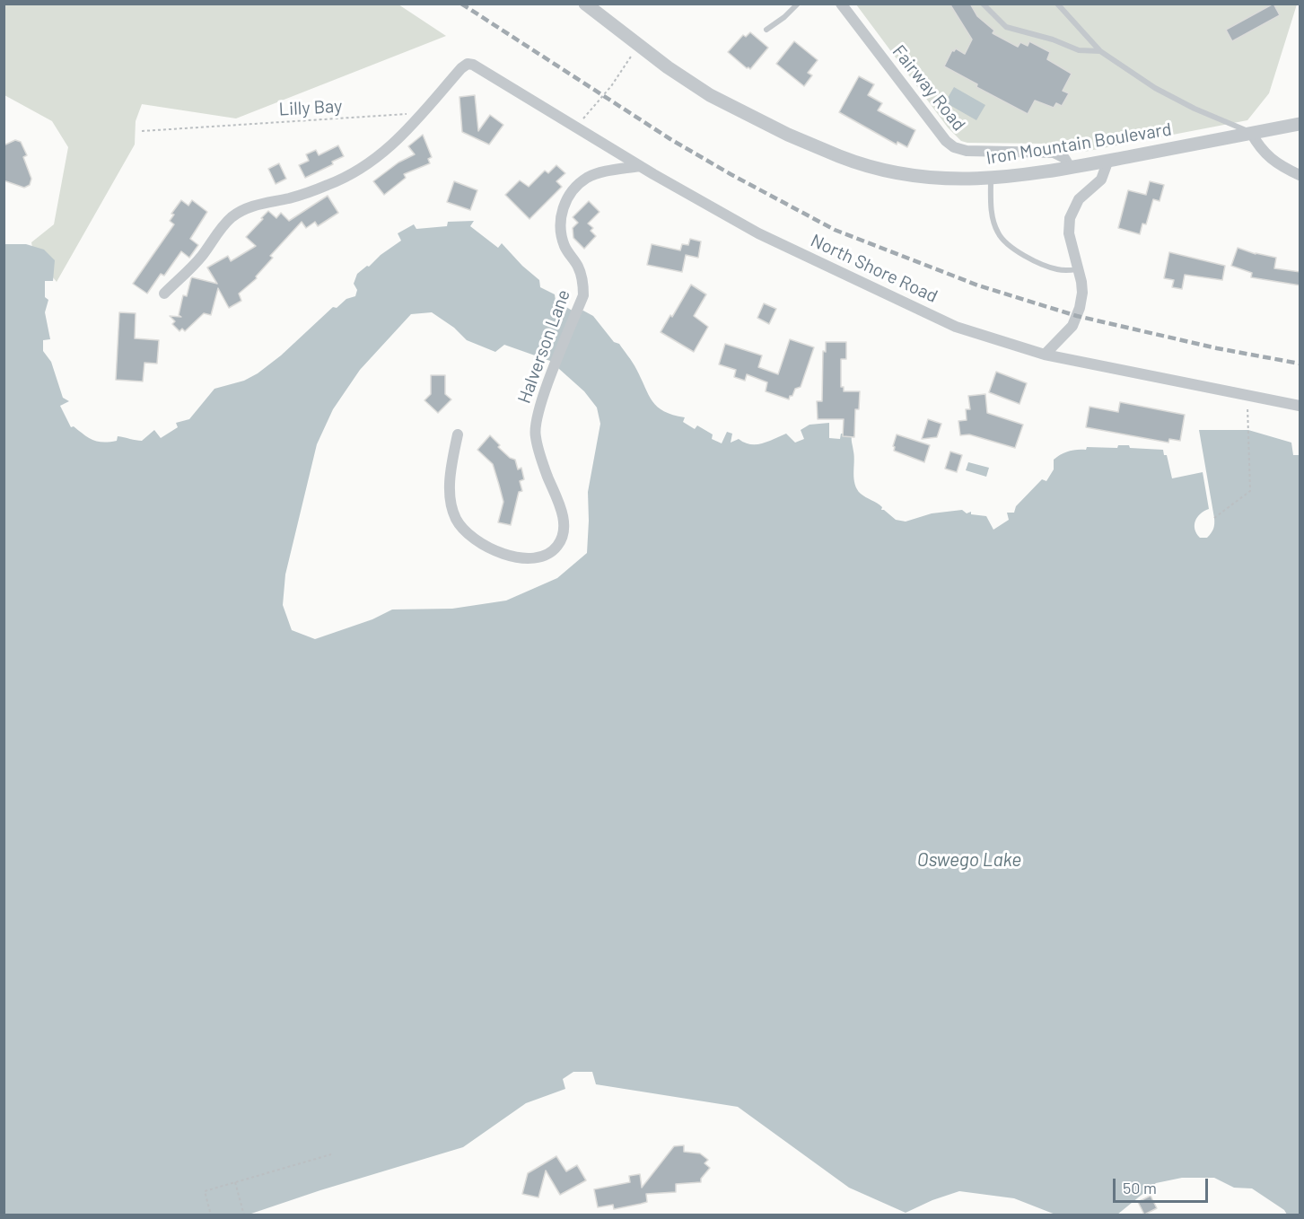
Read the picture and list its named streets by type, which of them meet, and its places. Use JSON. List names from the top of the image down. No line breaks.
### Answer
{"streets":{"street":["Fairway Road","Iron Mountain Boulevard","North Shore Road","Halverson Lane"],"path":["Lilly Bay"]},"crossings":[["Fairway Road","Iron Mountain Boulevard"],["North Shore Road","Halverson Lane"]],"water":["Oswego Lake"],"scale_bar":"50 m"}
